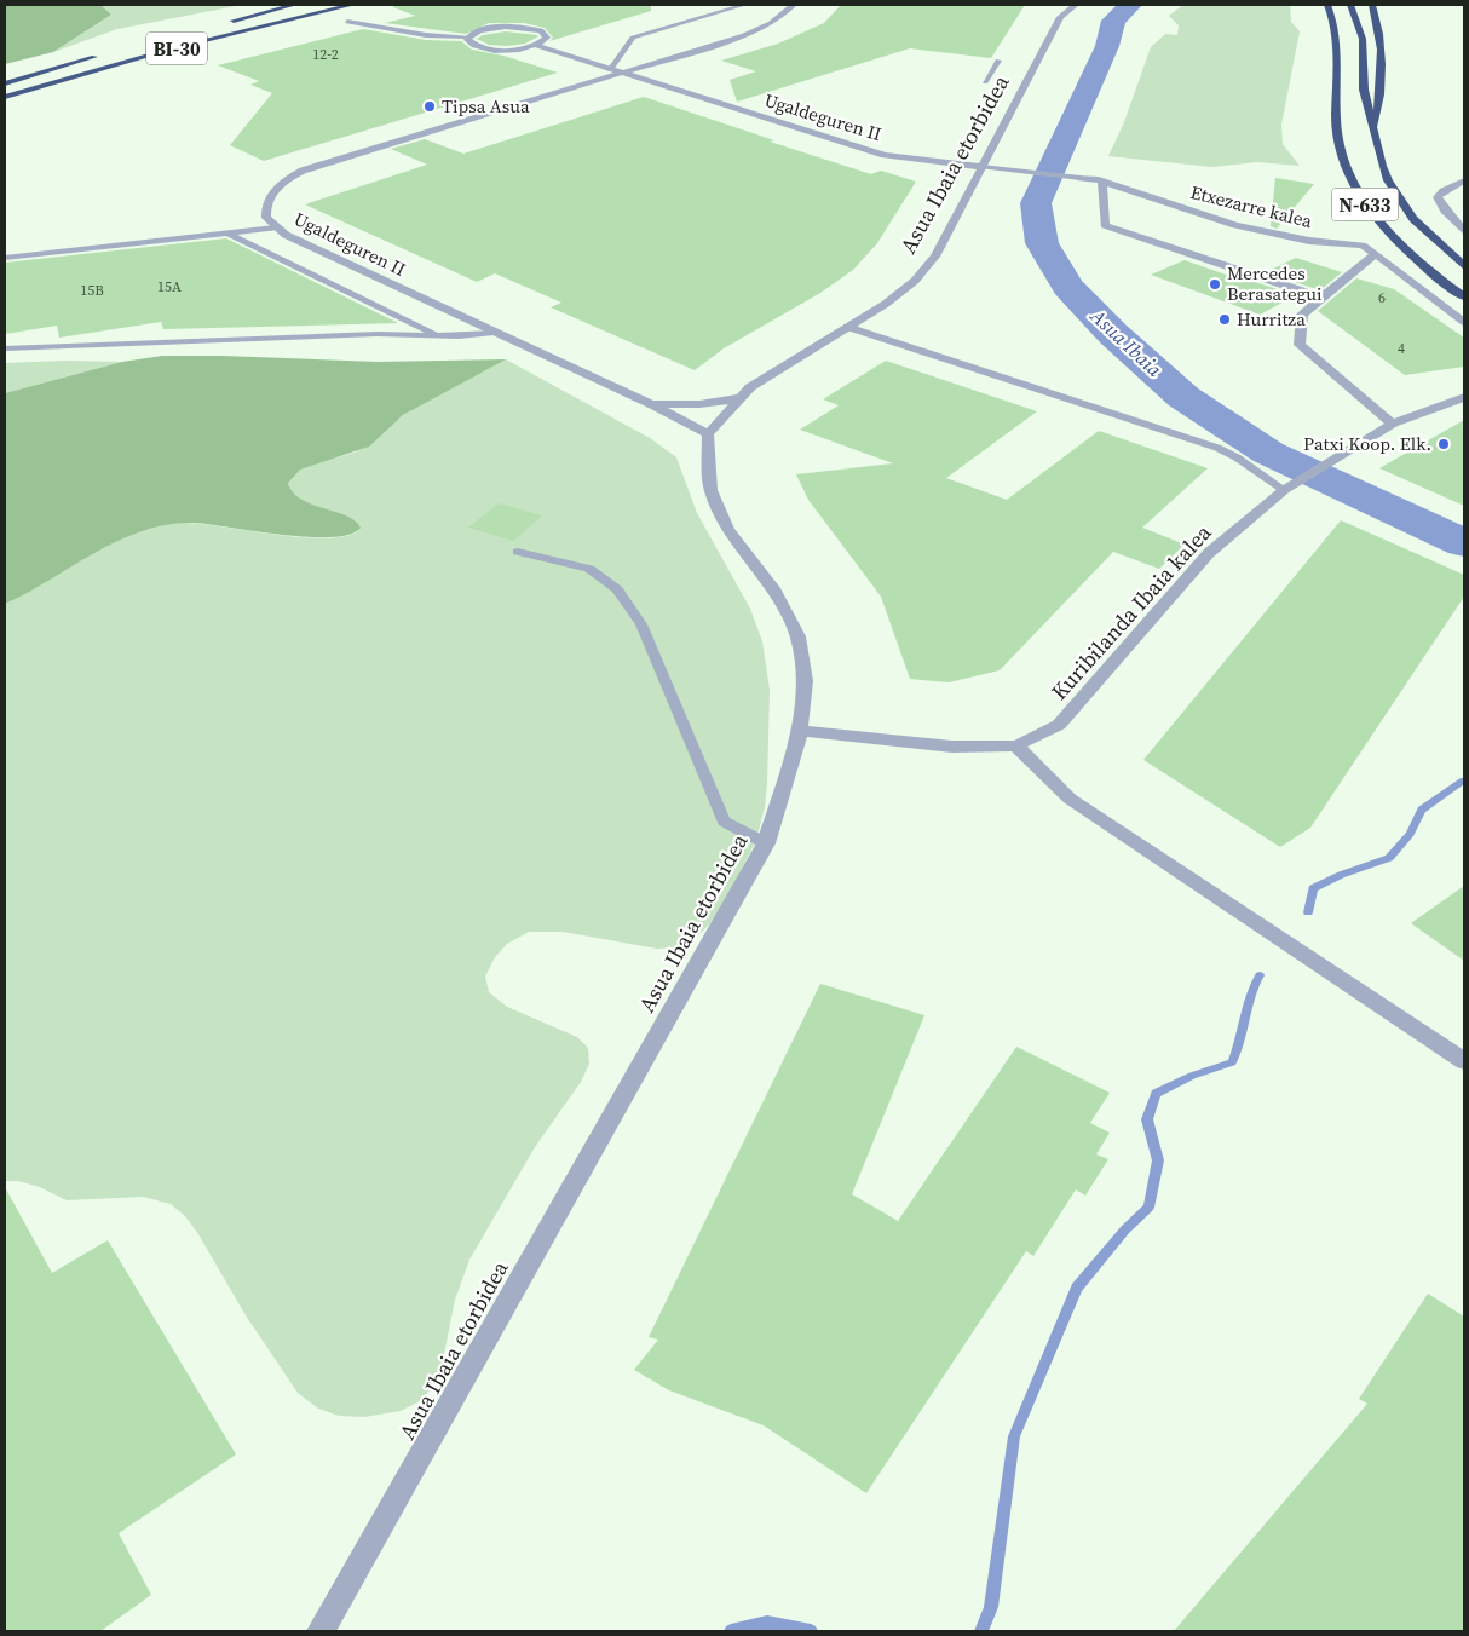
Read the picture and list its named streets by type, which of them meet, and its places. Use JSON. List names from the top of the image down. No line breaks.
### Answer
{"streets":{"highway":["BI-30","N-633"],"street":["Ugaldeguren II","Asua Ibaia etorbidea","Etxezarre kalea","Kuribilanda Ibaia kalea"]},"crossings":[["Ugaldeguren II","Asua Ibaia etorbidea"],["Ugaldeguren II","Etxezarre kalea"]],"water":["Asua Ibaia"],"places":["Tipsa Asua","Mercedes Berasategui","Hurritza","Patxi Koop. Elk."],"house_numbers":["12-2","15A","15B","6","4"]}
